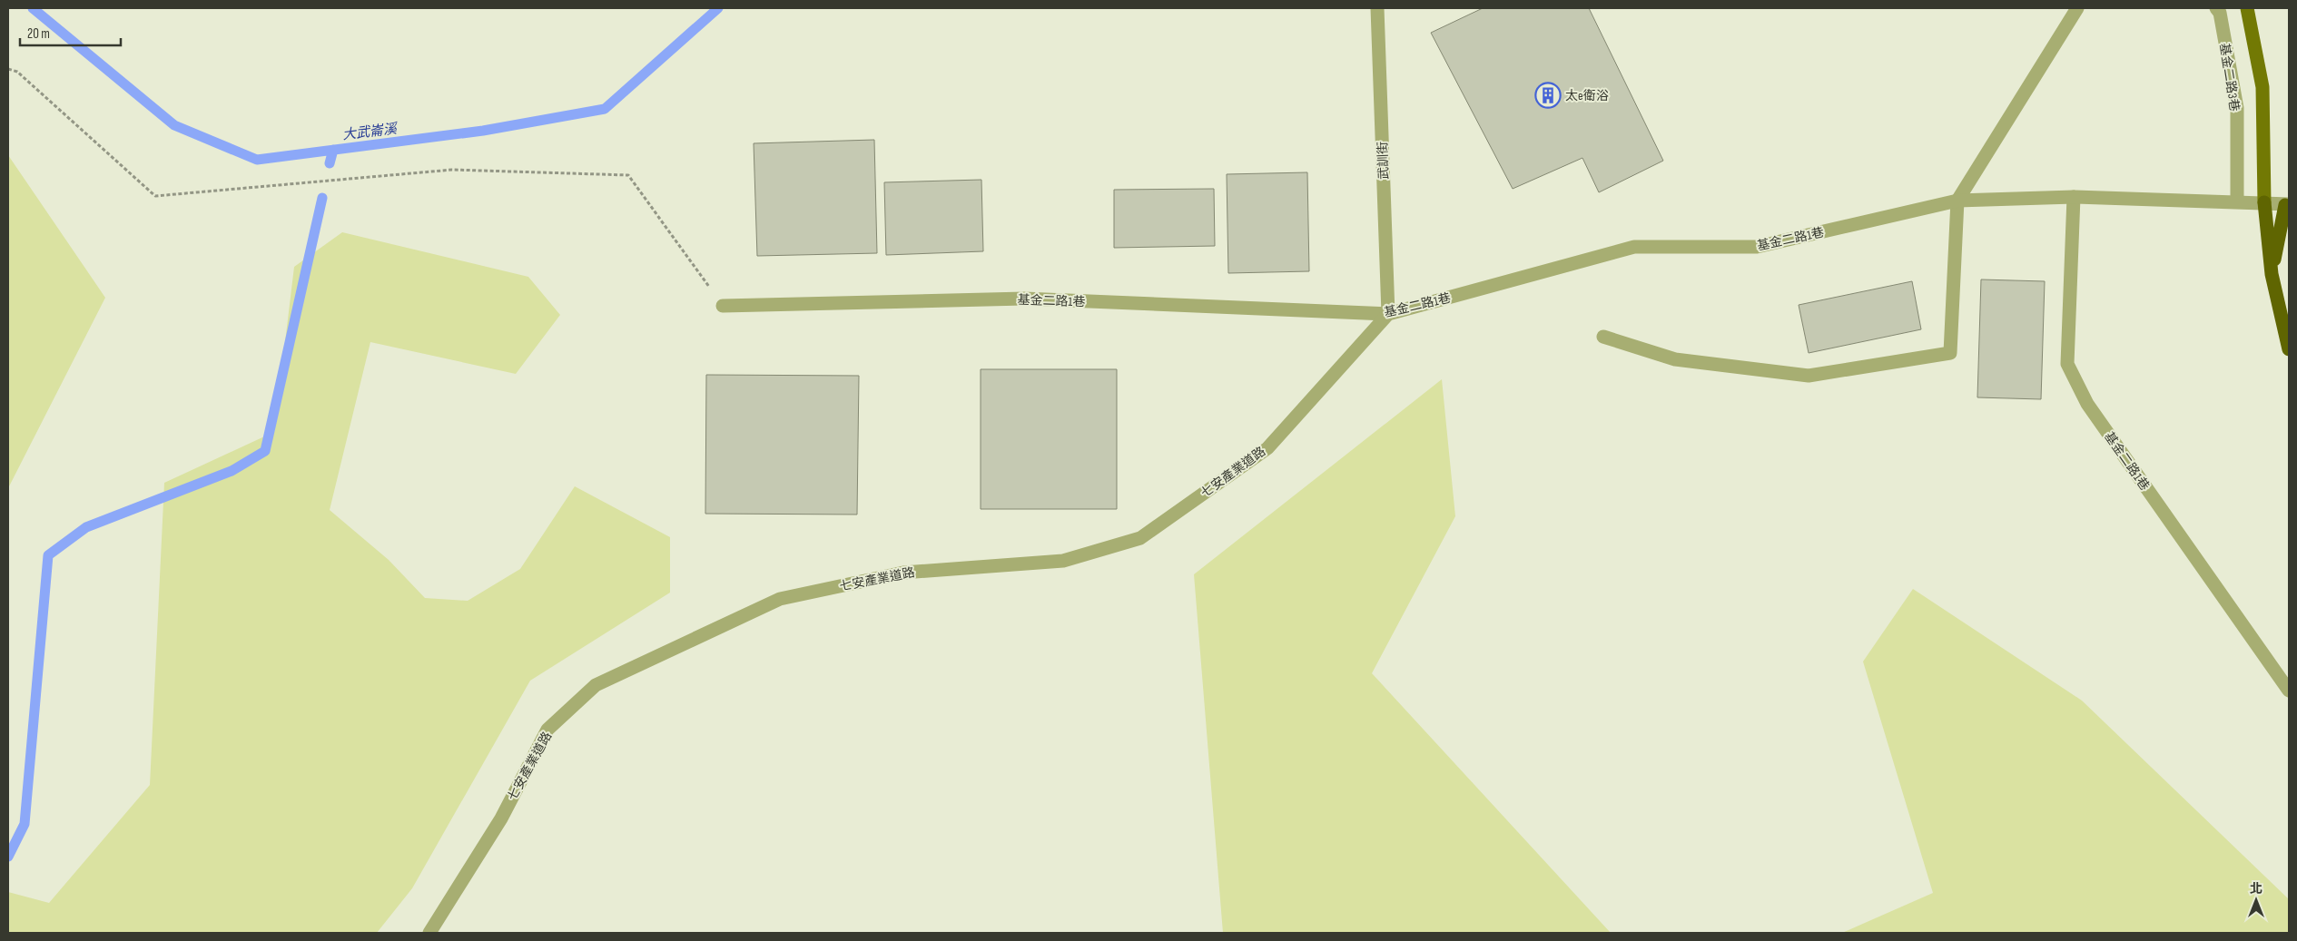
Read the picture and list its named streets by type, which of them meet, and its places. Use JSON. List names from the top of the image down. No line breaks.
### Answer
{"streets":{"street":["基金二路3巷","武訓街","基金二路1巷","七安產業道路"]},"crossings":[["基金二路3巷","基金二路1巷"],["武訓街","基金二路1巷"],["武訓街","七安產業道路"],["基金二路1巷","七安產業道路"]],"water":["大武崙溪"],"places":{"building":["太e衛浴"]},"scale_bar":"20 m","north":"top"}
